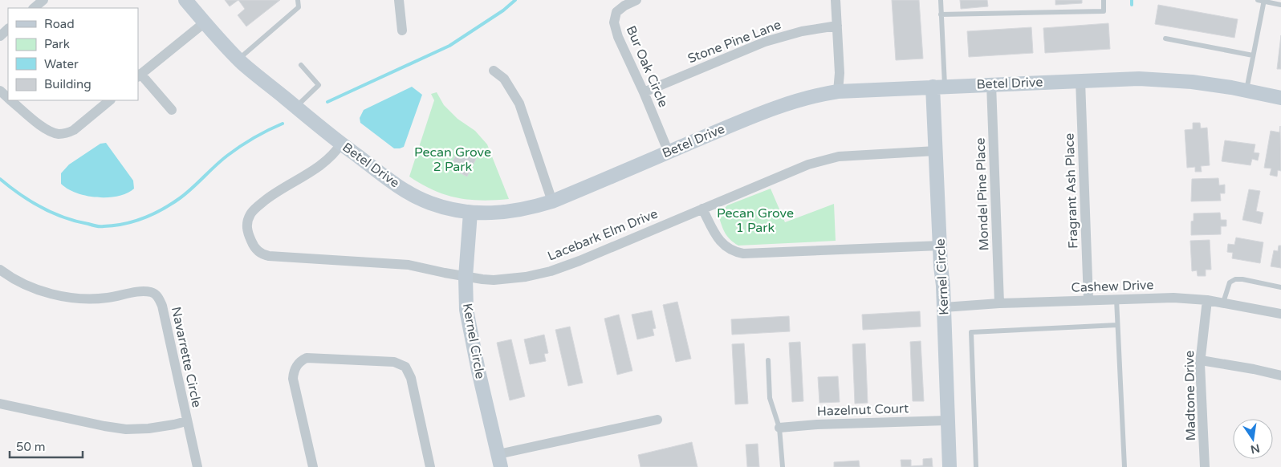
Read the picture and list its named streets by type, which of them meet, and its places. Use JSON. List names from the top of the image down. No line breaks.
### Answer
{"streets":{"street":["Stone Pine Lane","Bur Oak Circle","Betel Drive","Fragrant Ash Place","Mondel Pine Place","Lacebark Elm Drive","Kernel Circle","Cashew Drive","Navarrette Circle","Madtone Drive","Hazelnut Court"]},"crossings":[["Stone Pine Lane","Bur Oak Circle"],["Bur Oak Circle","Betel Drive"],["Betel Drive","Fragrant Ash Place"],["Betel Drive","Mondel Pine Place"],["Betel Drive","Lacebark Elm Drive"],["Betel Drive","Kernel Circle"],["Fragrant Ash Place","Cashew Drive"],["Mondel Pine Place","Cashew Drive"],["Lacebark Elm Drive","Kernel Circle"],["Kernel Circle","Cashew Drive"],["Kernel Circle","Hazelnut Court"],["Cashew Drive","Madtone Drive"]],"parks":["Pecan Grove 2 Park","Pecan Grove 1 Park"],"legend":["Road","Park","Water","Building"],"scale_bar":"50 m","north":"bottom"}
